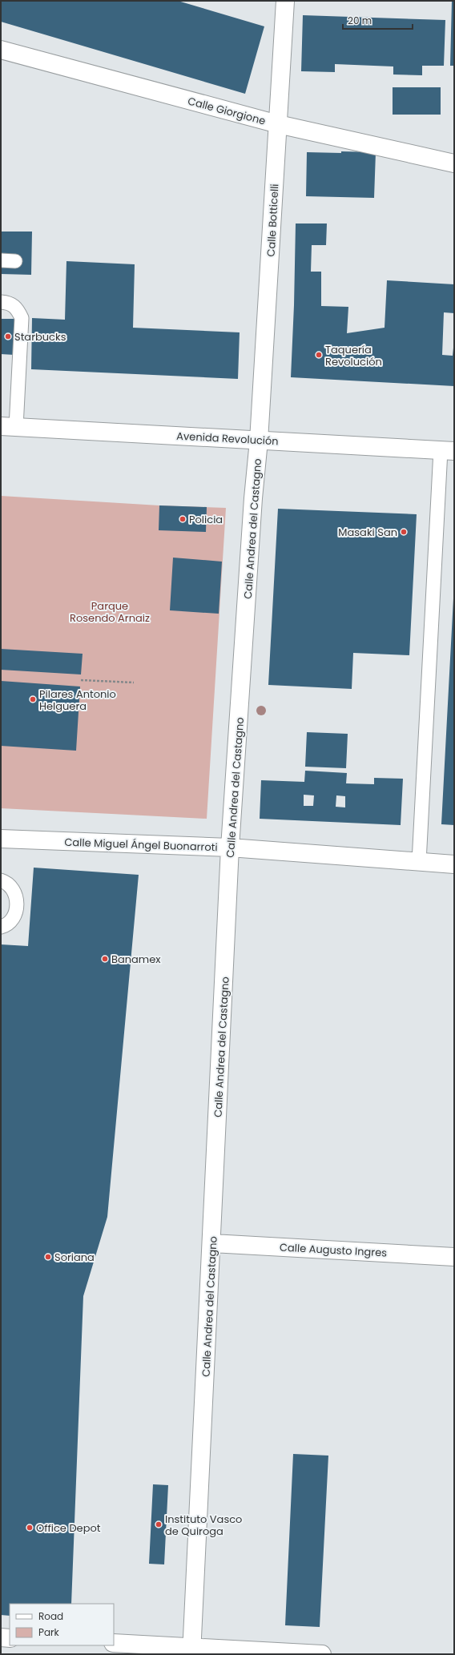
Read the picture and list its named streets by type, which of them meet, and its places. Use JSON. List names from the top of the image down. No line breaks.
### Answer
{"streets":{"street":["Calle Giorgione","Calle Botticelli","Avenida Revolución","Calle Andrea del Castagno","Calle Miguel Ángel Buonarroti","Calle Augusto Ingres"]},"crossings":[["Calle Giorgione","Calle Botticelli"],["Calle Botticelli","Avenida Revolución"],["Calle Botticelli","Calle Andrea del Castagno"],["Avenida Revolución","Calle Andrea del Castagno"],["Calle Andrea del Castagno","Calle Miguel Ángel Buonarroti"],["Calle Andrea del Castagno","Calle Augusto Ingres"]],"parks":["Parque Rosendo Arnaiz"],"places":["Starbucks","Taquería Revolución","Policia","Masaki San","Pilares Antonio Helguera","Banamex","Soriana","Instituto Vasco de Quiroga","Office Depot"],"legend":["Road","Park"],"scale_bar":"20 m"}
